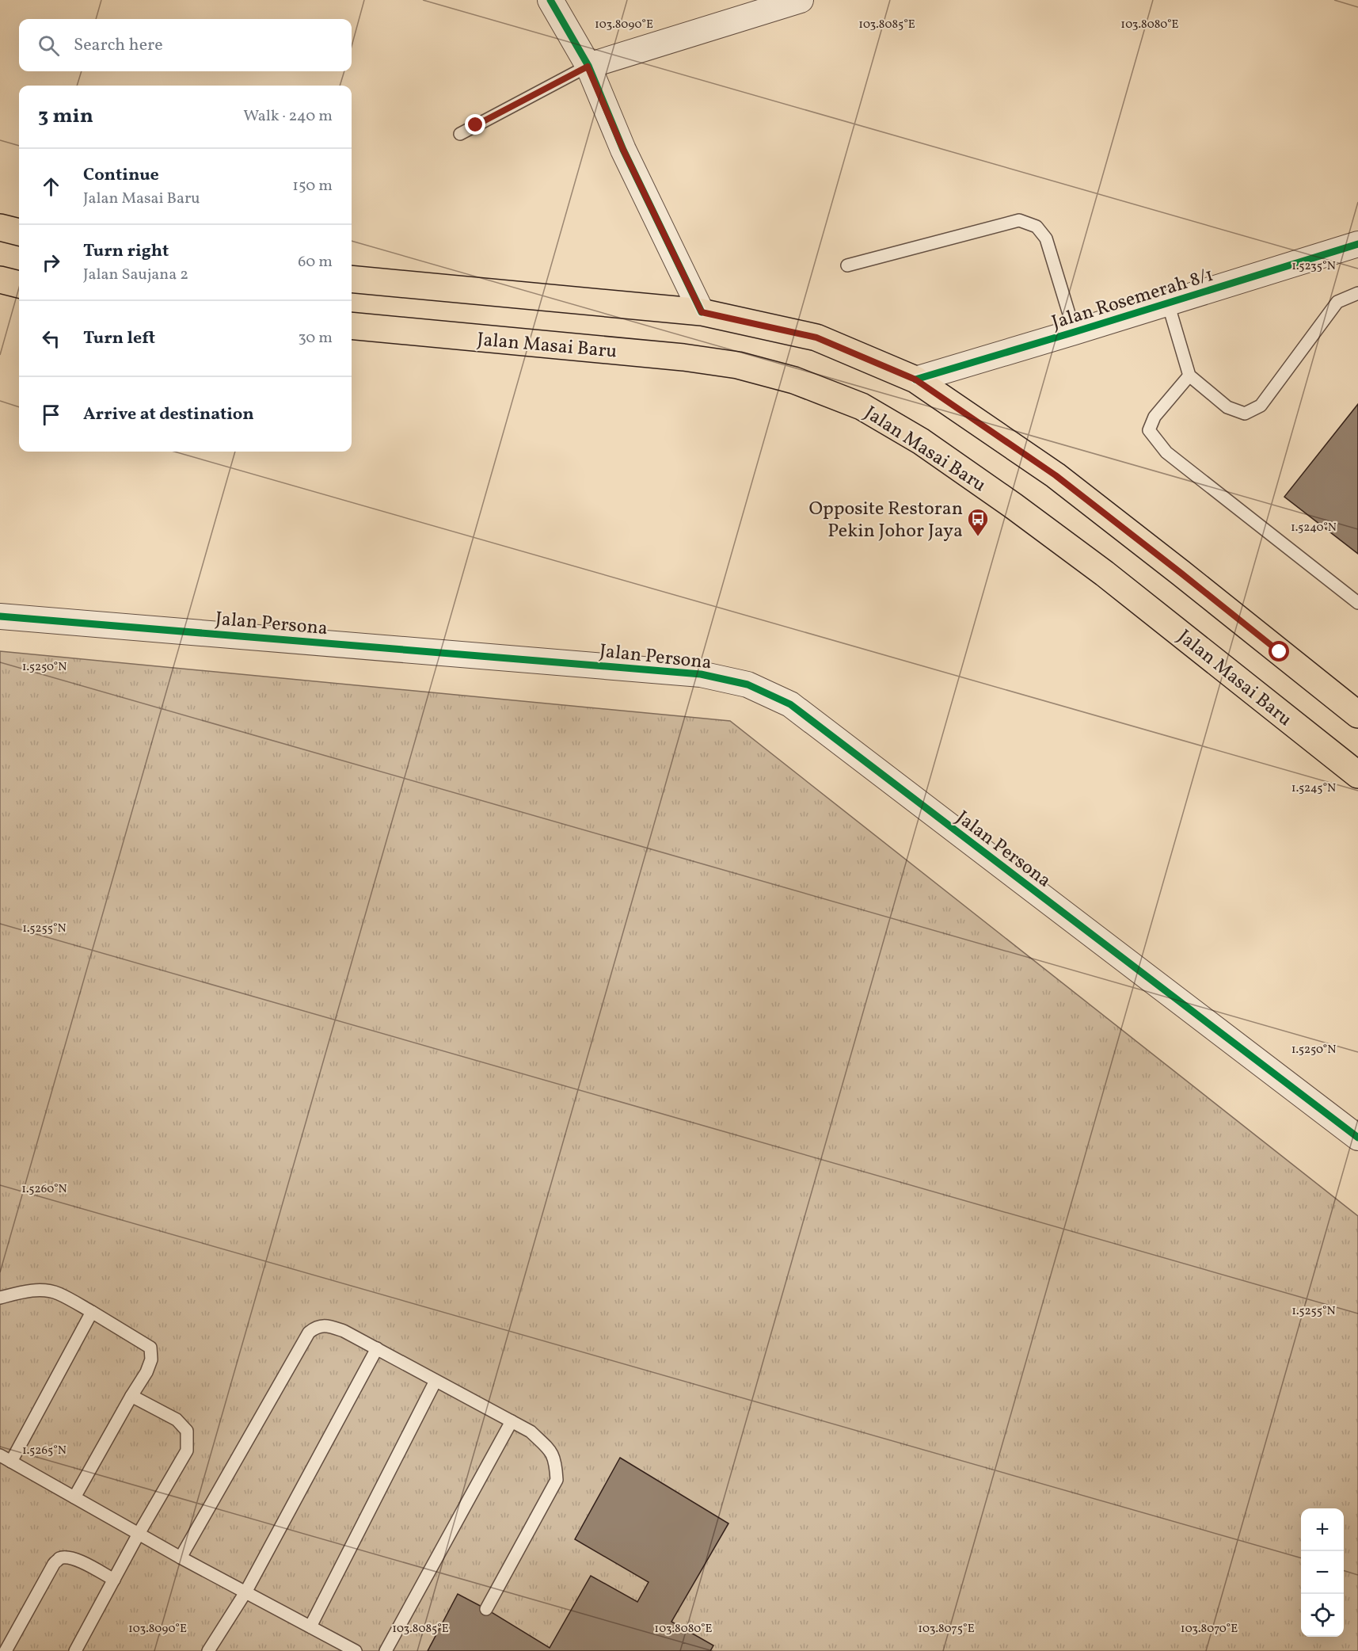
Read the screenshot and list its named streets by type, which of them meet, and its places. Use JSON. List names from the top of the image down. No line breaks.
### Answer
{"streets":{"main road":["Jalan Masai Baru"],"street":["Jalan Rosemerah 8/1","Jalan Persona"]},"places":{"bus stop":["Opposite Restoran Pekin Johor Jaya"]},"page":{"search":"Search here","heading":["3 min","Walk · 240 m"],"list":[["Continue","Jalan Masai Baru","150 m"],["Turn right","Jalan Saujana 2","60 m"],["Turn left","30 m"],"Arrive at destination"],"map_buttons":["+","−"]},"coordinates":["103.8090°E","103.8085°E","103.8080°E","1.5235°N","1.5240°N","1.5250°N","1.5245°N","1.5255°N","1.5260°N","1.5265°N","103.8075°E","103.8070°E"]}
